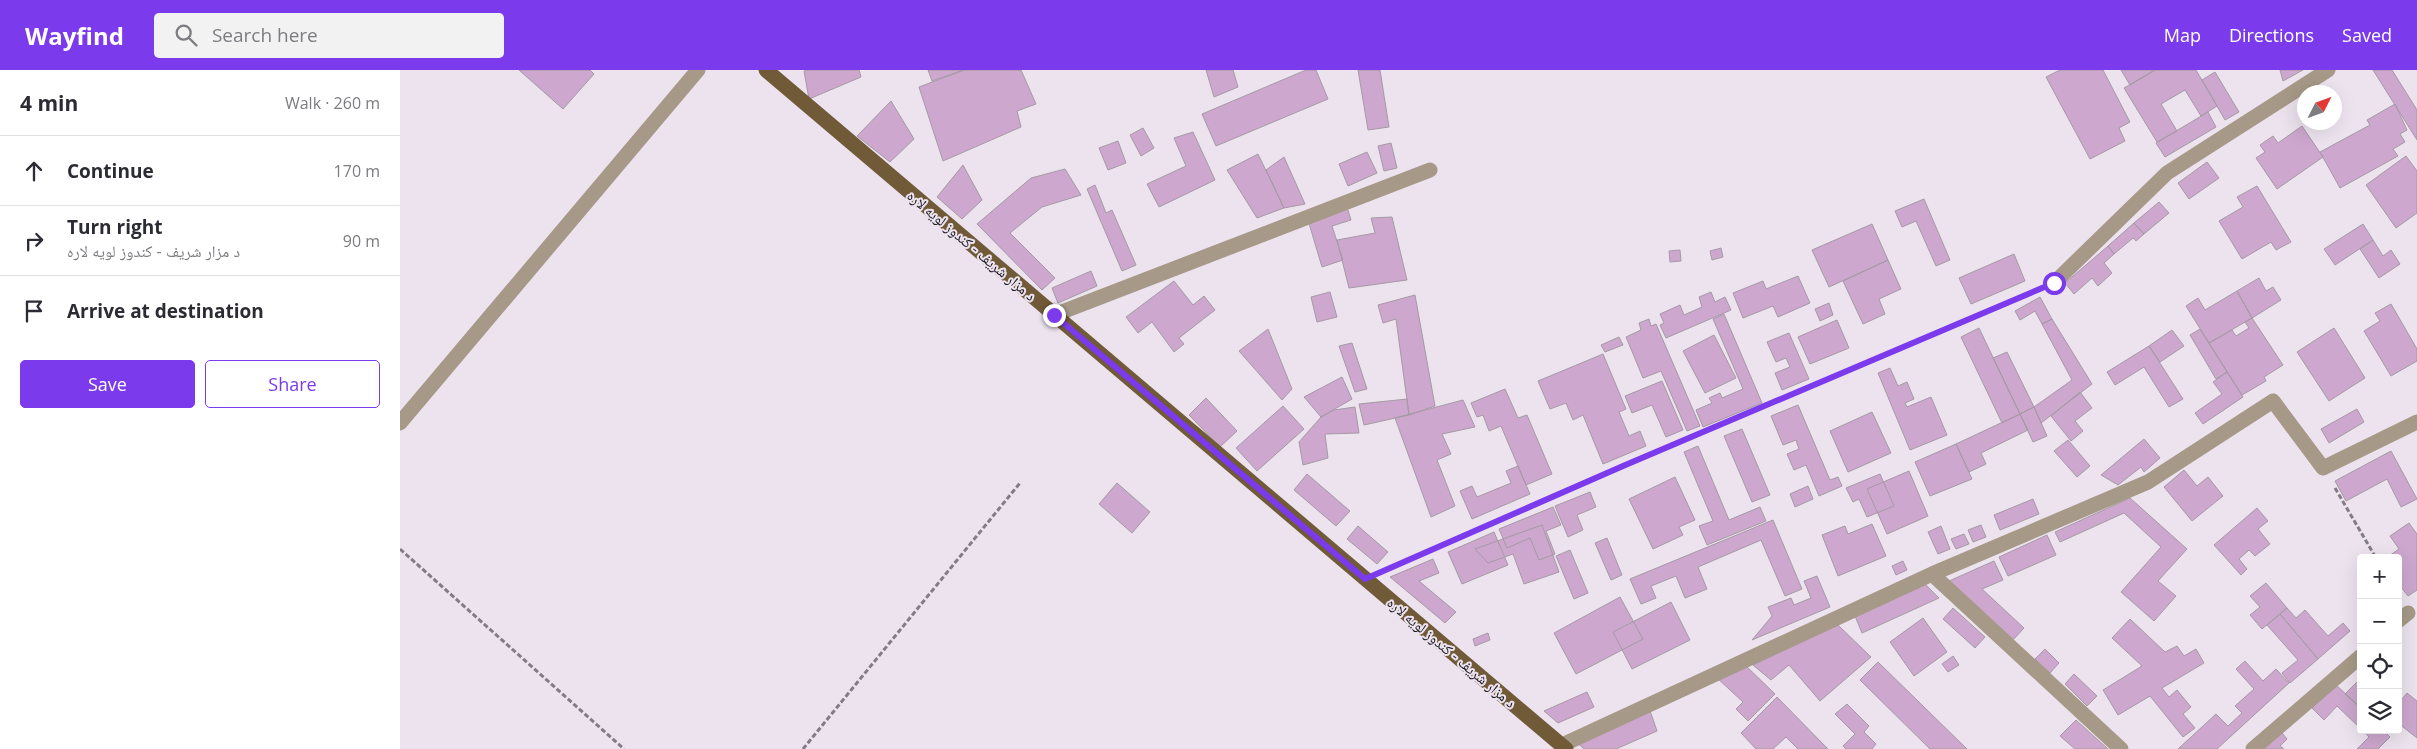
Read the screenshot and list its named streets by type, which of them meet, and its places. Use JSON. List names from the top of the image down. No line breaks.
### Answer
{"streets":{"main road":["د مزار شریف - کندوز لویه لاره"]},"north":"top right","page":{"header":"Wayfind","search":"Search here","nav":["Map","Directions","Saved"],"heading":["4 min","Walk · 260 m"],"list":[["Continue","170 m"],["Turn right","د مزار شریف - کندوز لویه لاره","90 m"],"Arrive at destination"],"buttons":["Save","Share"],"map_buttons":["+","−"]}}
